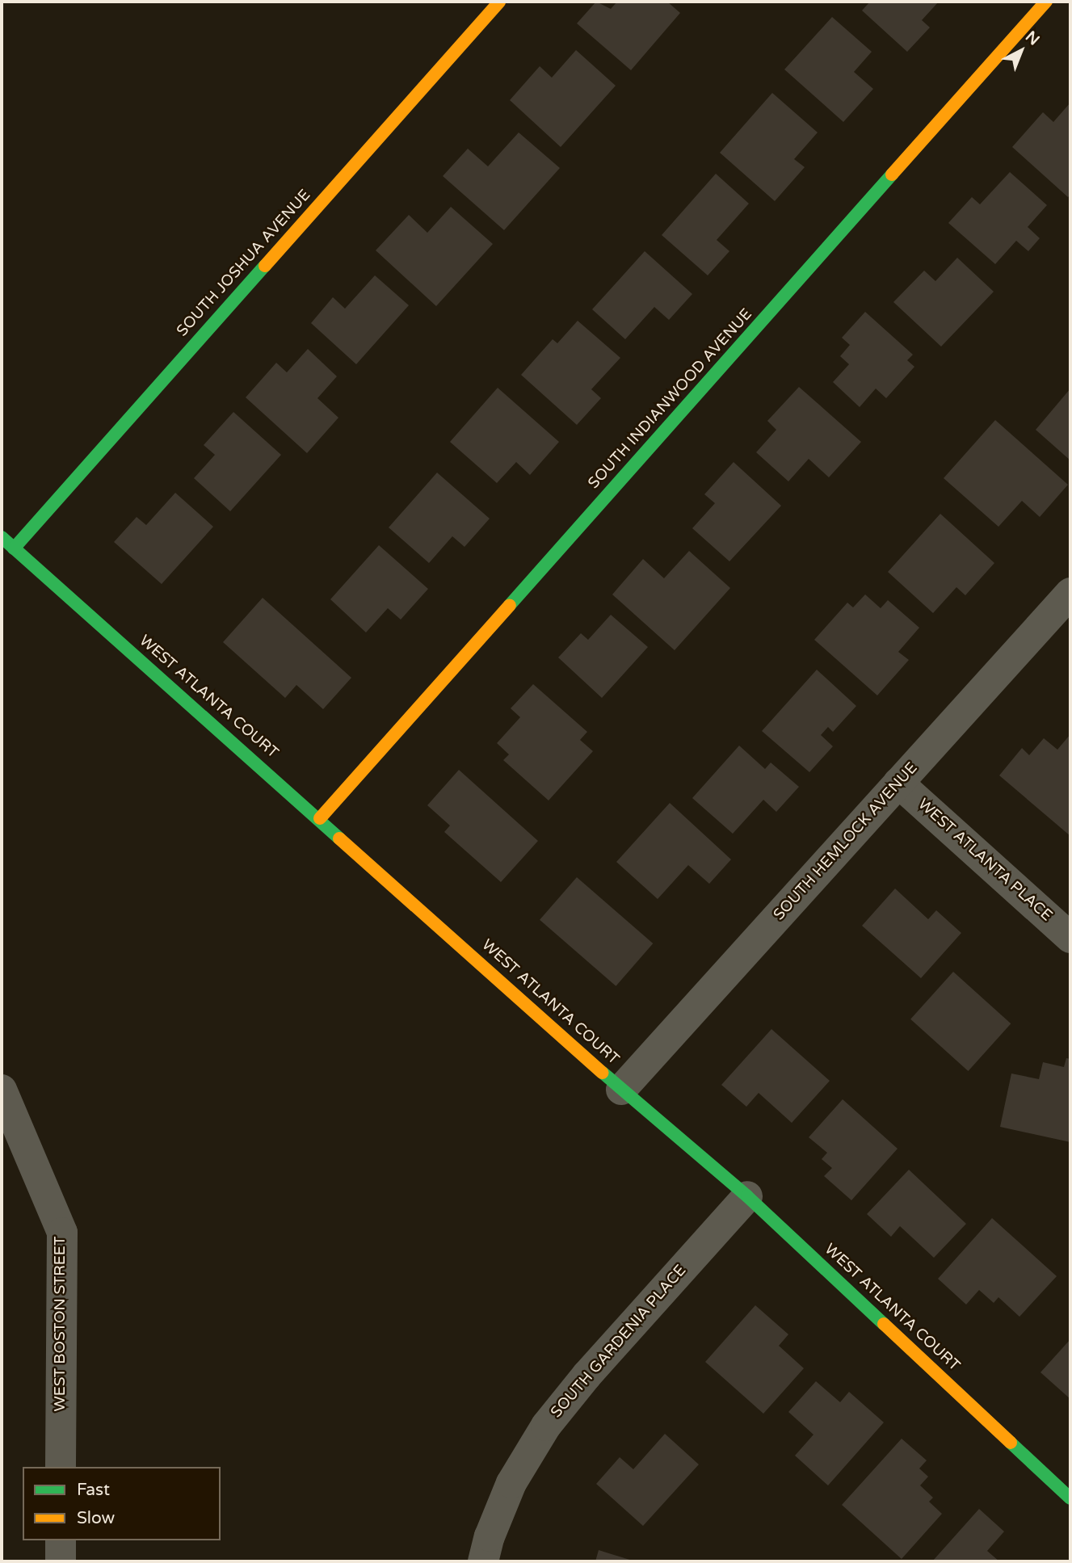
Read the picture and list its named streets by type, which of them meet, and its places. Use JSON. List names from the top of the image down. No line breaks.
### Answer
{"streets":{"street":["SOUTH JOSHUA AVENUE","SOUTH INDIANWOOD AVENUE","WEST ATLANTA COURT","SOUTH HEMLOCK AVENUE","WEST ATLANTA PLACE","WEST BOSTON STREET","SOUTH GARDENIA PLACE"]},"crossings":[["SOUTH JOSHUA AVENUE","WEST ATLANTA COURT"],["SOUTH INDIANWOOD AVENUE","WEST ATLANTA COURT"],["WEST ATLANTA COURT","SOUTH HEMLOCK AVENUE"],["WEST ATLANTA COURT","SOUTH GARDENIA PLACE"],["SOUTH HEMLOCK AVENUE","WEST ATLANTA PLACE"]],"legend":["Fast","Slow"],"north":"top right"}
